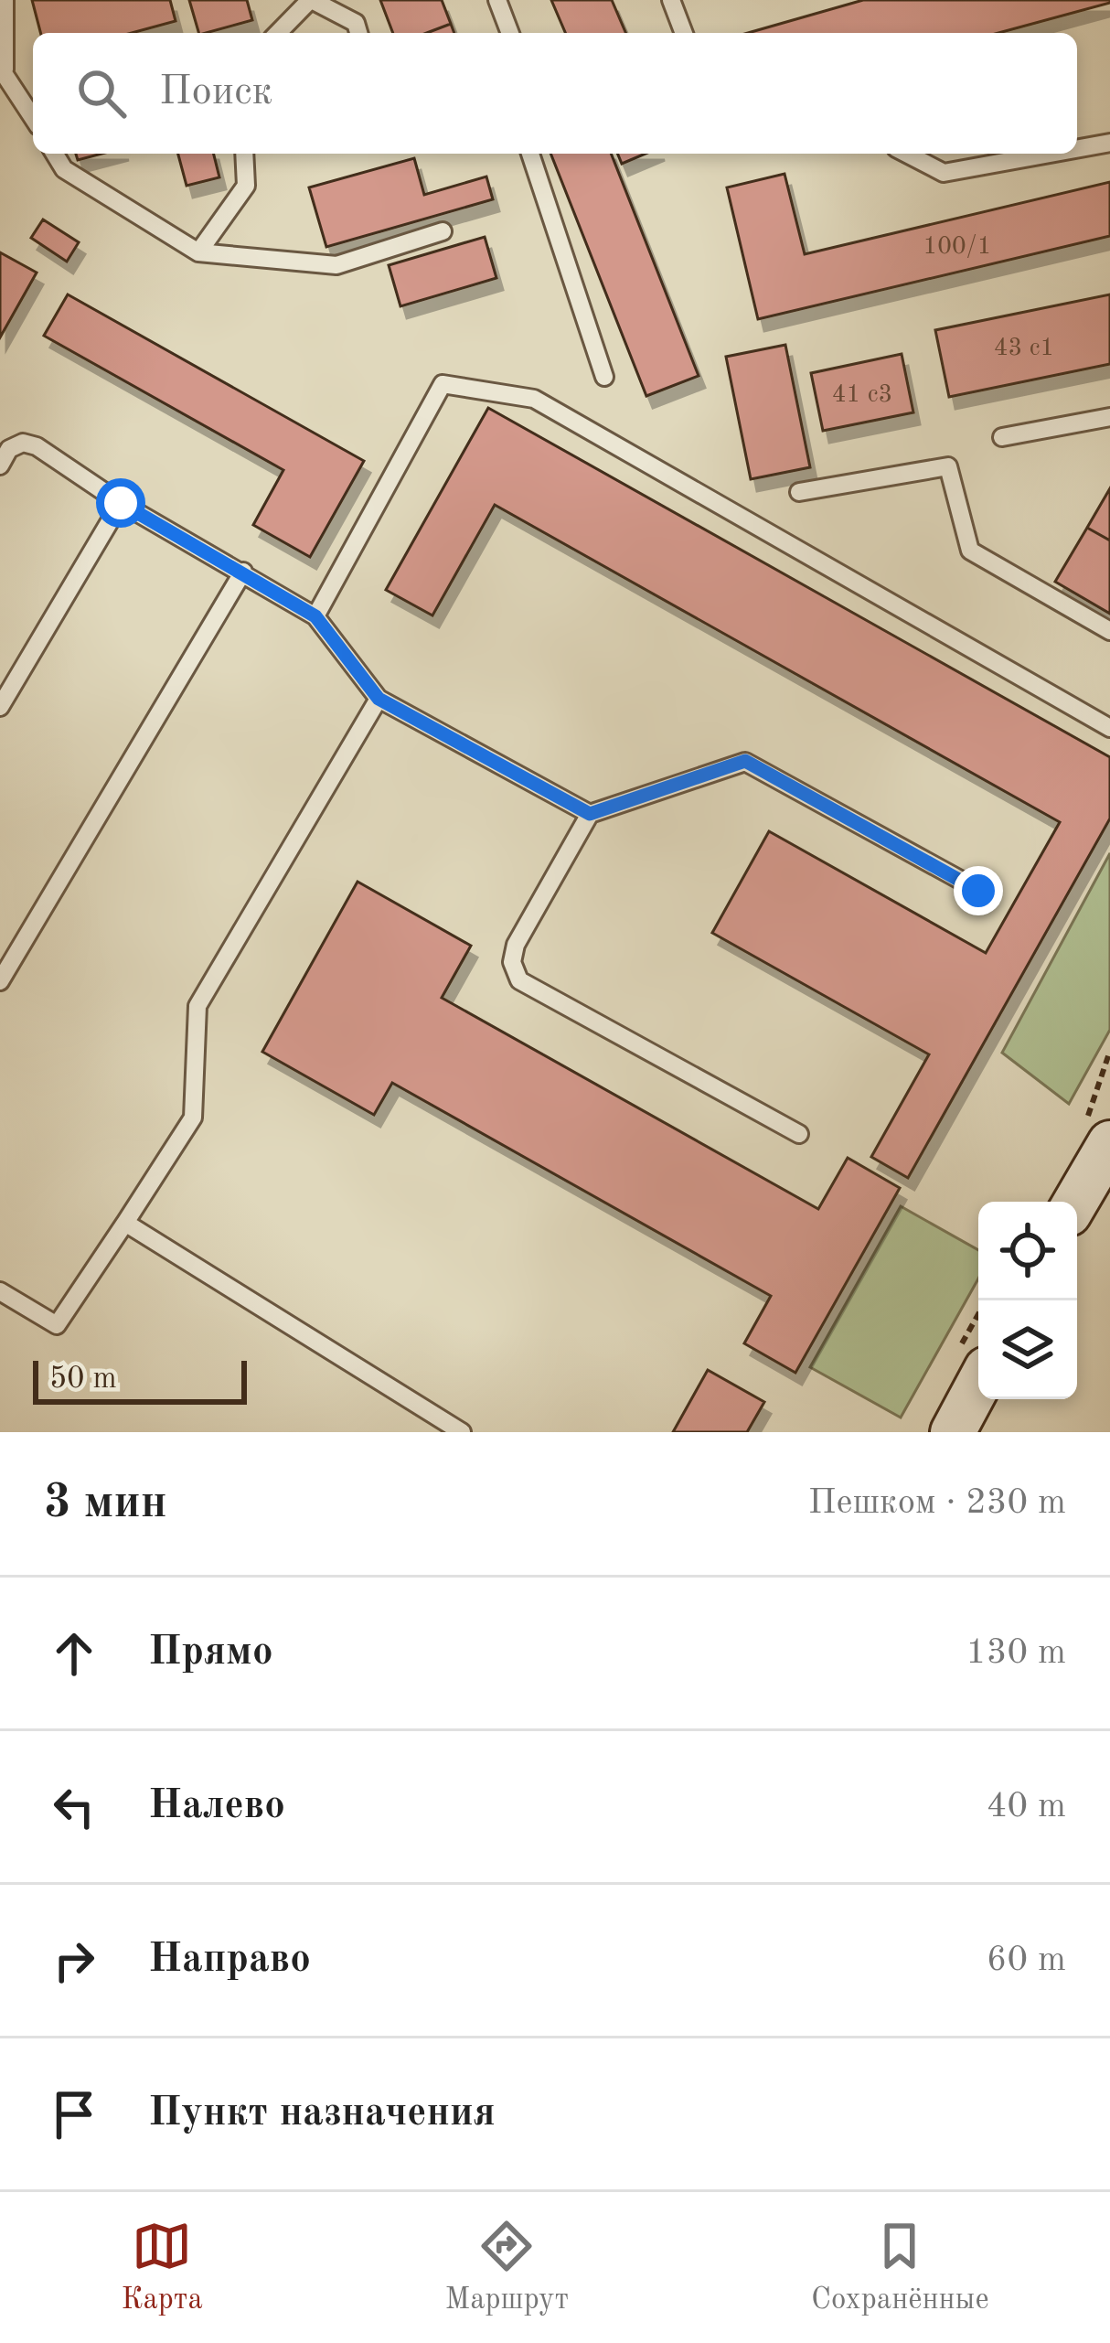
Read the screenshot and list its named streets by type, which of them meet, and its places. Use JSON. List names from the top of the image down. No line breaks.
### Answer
{"house_numbers":["100/1","43 с1","41 с3"],"scale_bar":"50 m","page":{"search":"Поиск","scale":"50 m","heading":["3 мин","Пешком · 230 m"],"list":[["Прямо","130 m"],["Налево","40 m"],["Направо","60 m"],"Пункт назначения"],"nav":["Карта","Маршрут","Сохранённые"]}}
